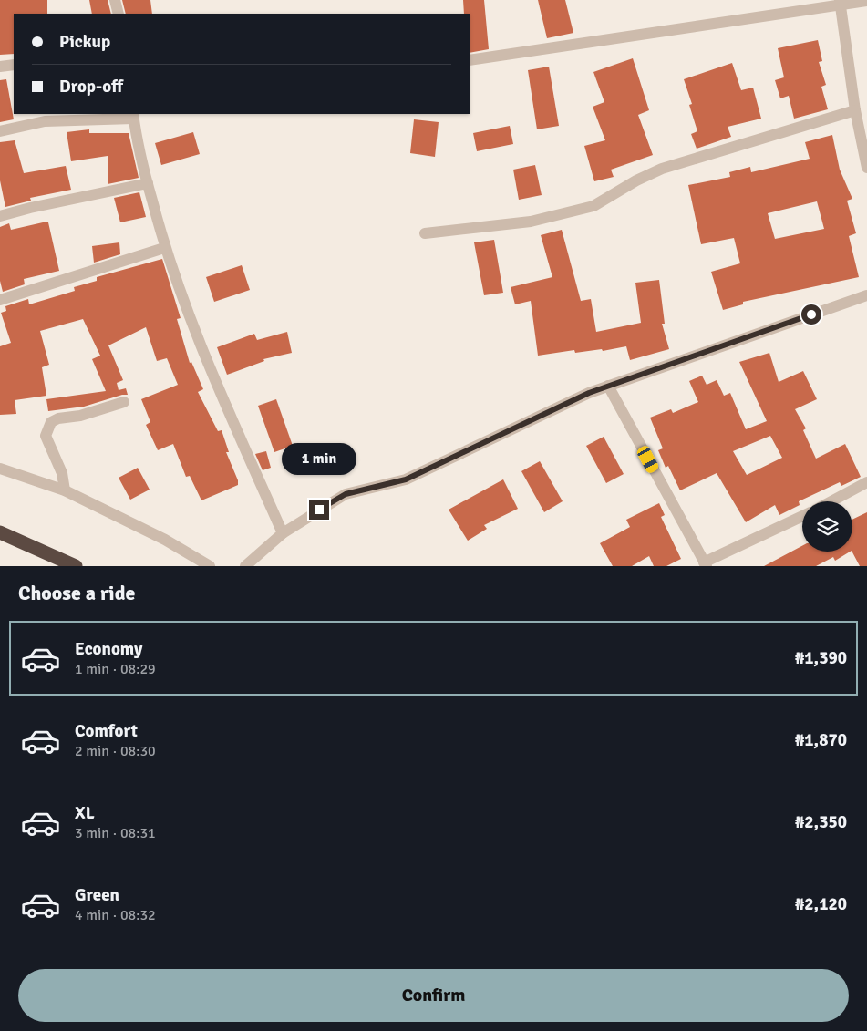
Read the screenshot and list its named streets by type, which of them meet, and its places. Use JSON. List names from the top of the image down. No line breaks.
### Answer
{"page":{"banner":["Pickup","Drop-off"],"bubble":"1 min","heading":"Choose a ride","list":[{"name":"Economy","note":"1 min · 08:29","value":"₦1,390"},{"name":"Comfort","note":"2 min · 08:30","value":"₦1,870"},{"name":"XL","note":"3 min · 08:31","value":"₦2,350"},{"name":"Green","note":"4 min · 08:32","value":"₦2,120"}],"buttons":"Confirm"}}
